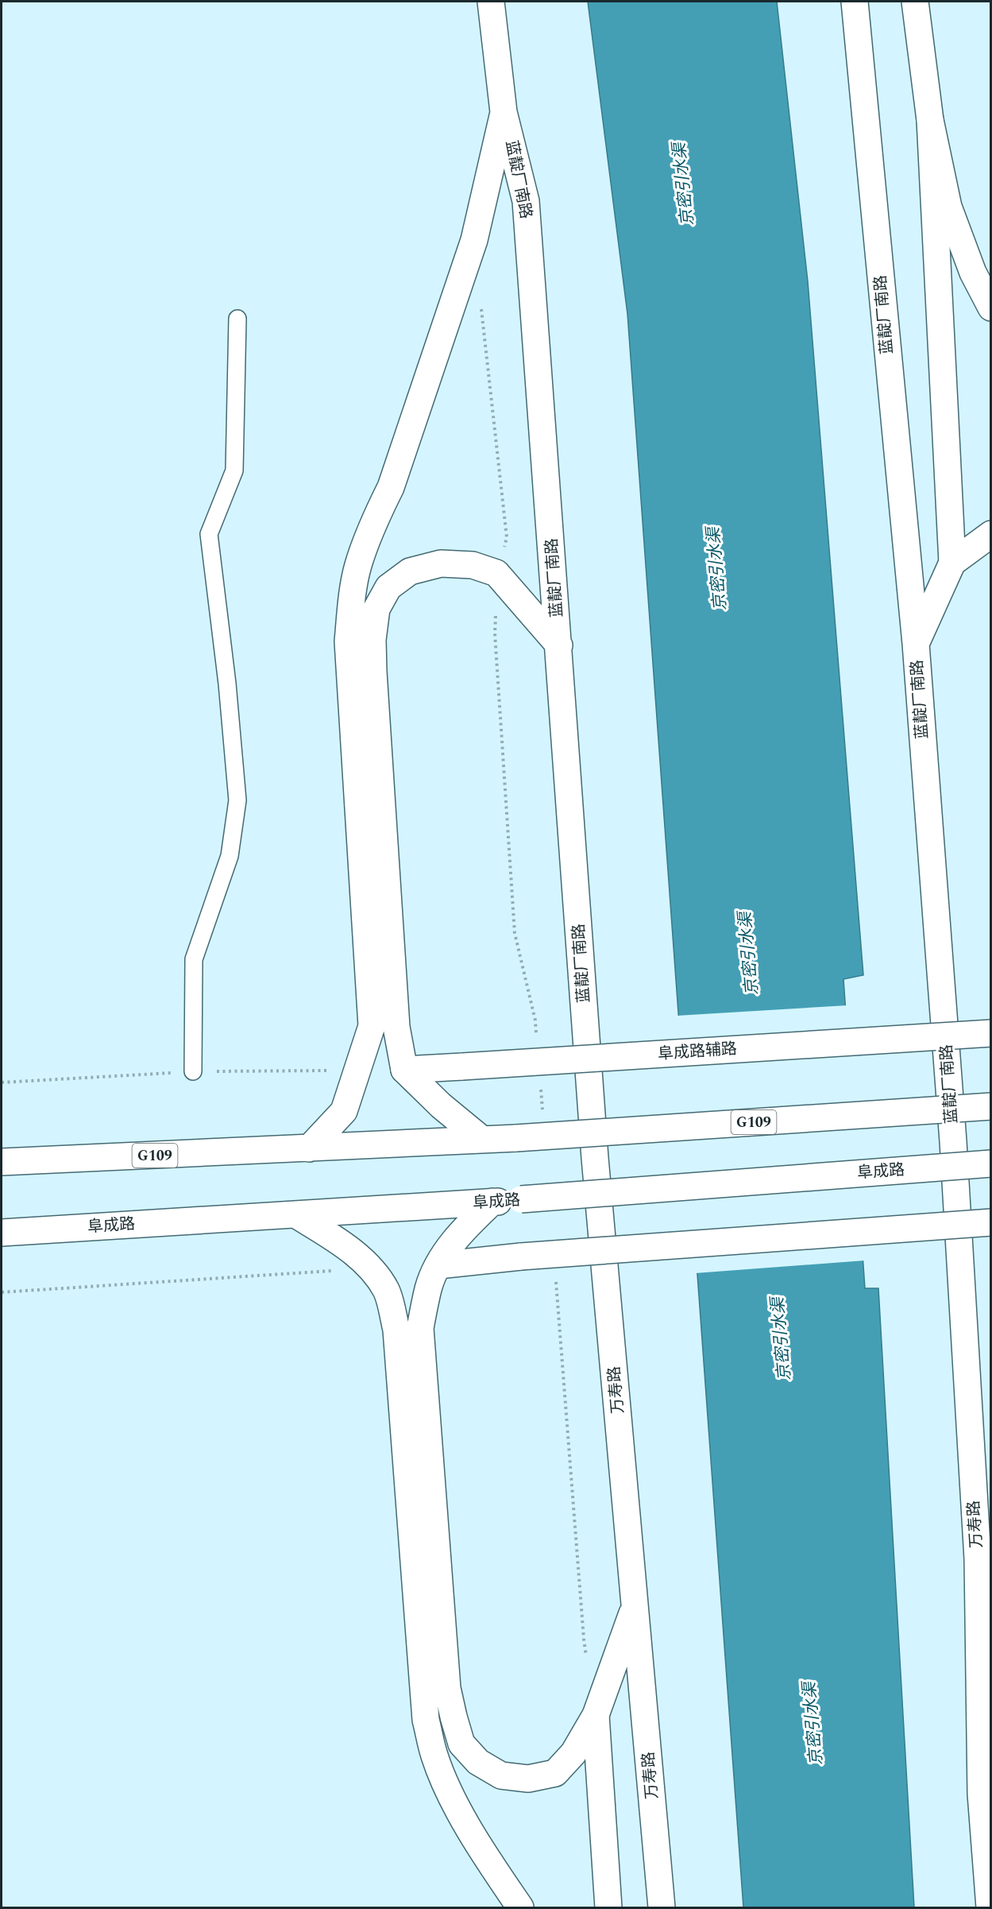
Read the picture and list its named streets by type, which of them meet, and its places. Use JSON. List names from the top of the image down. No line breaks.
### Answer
{"streets":{"main road":["蓝靛厂南路","阜成路辅路","G109","阜成路","万寿路"]},"crossings":[["蓝靛厂南路","万寿路"]],"water":["京密引水渠"]}
